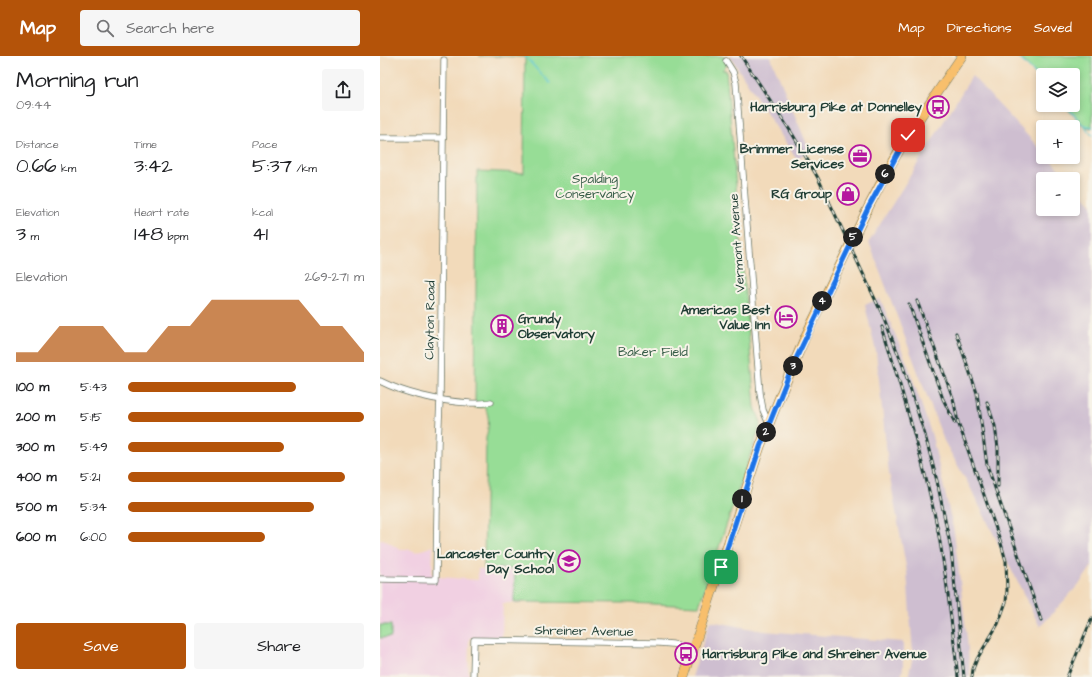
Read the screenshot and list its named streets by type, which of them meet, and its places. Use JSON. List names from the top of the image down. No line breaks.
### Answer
{"streets":{"street":["Vermont Avenue","Clayton Road","Shreiner Avenue"]},"parks":["Spalding Conservancy","Baker Field"],"places":{"bus stop":["Harrisburg Pike at Donnelley","Harrisburg Pike and Shreiner Avenue"],"office":["Brimmer License Services"],"shop":["RG Group"],"hotel":["Americas Best Value Inn"],"building":["Grundy Observatory"],"school or university":["Lancaster Country Day School"]},"page":{"header":"Map","search":"Search here","nav":["Map","Directions","Saved"],"heading":["Morning run","09:44"],"map_buttons":["+","−"],"stats":[["Distance","0.66 km"],["Time","3:42"],["Pace","5:37 /km"],["Elevation","3 m"],["Heart rate","148 bpm"],["kcal","41"]],"pins":["6","5","4","3","2","1"],"chart":["Elevation","269–271 m"],"list":[{"name":"100 m","note":"5:43"},{"name":"200 m","note":"5:15"},{"name":"300 m","note":"5:49"},{"name":"400 m","note":"5:21"},{"name":"500 m","note":"5:34"},{"name":"600 m","note":"6:00"}],"buttons":["Save","Share"]}}
